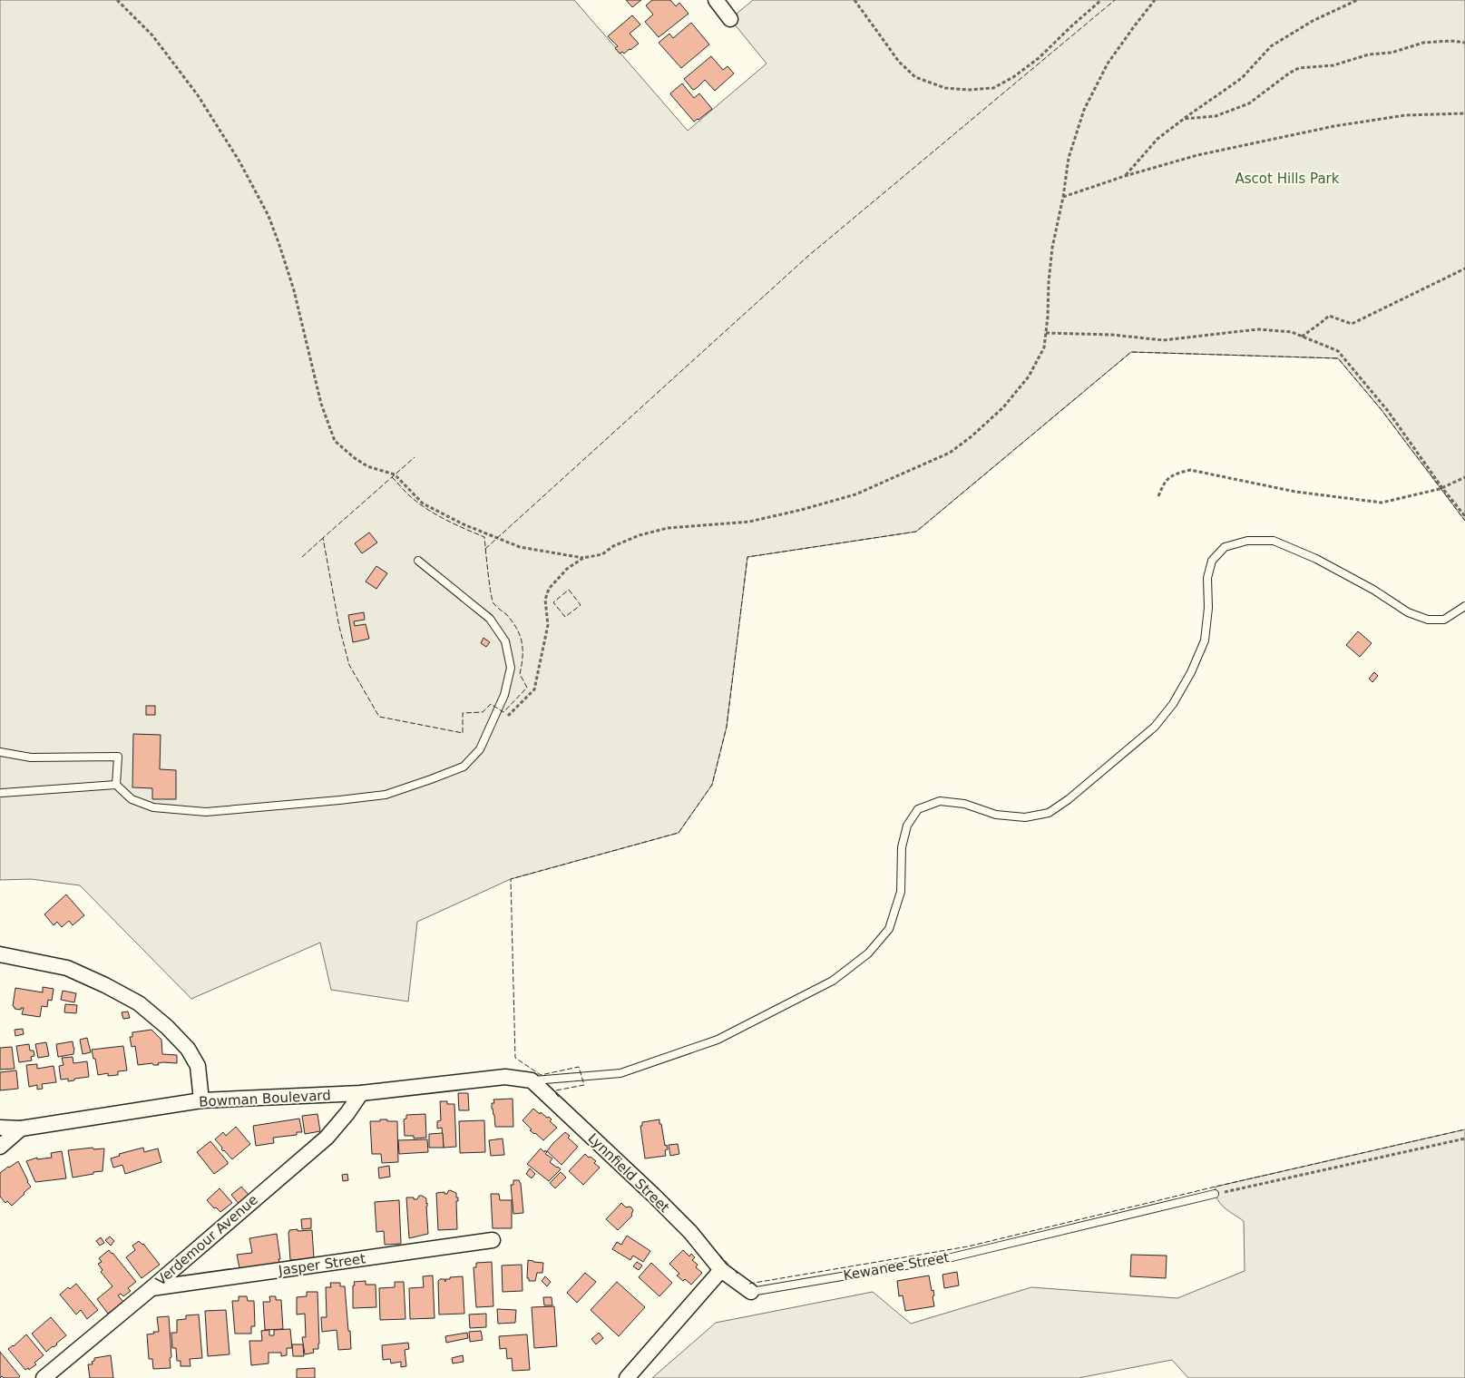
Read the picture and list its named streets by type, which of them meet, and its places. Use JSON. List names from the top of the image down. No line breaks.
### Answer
{"streets":{"street":["Bowman Boulevard","Lynnfield Street","Verdemour Avenue","Jasper Street","Kewanee Street"]},"crossings":[["Bowman Boulevard","Lynnfield Street"],["Bowman Boulevard","Verdemour Avenue"],["Lynnfield Street","Kewanee Street"],["Verdemour Avenue","Jasper Street"]],"parks":["Ascot Hills Park"]}
